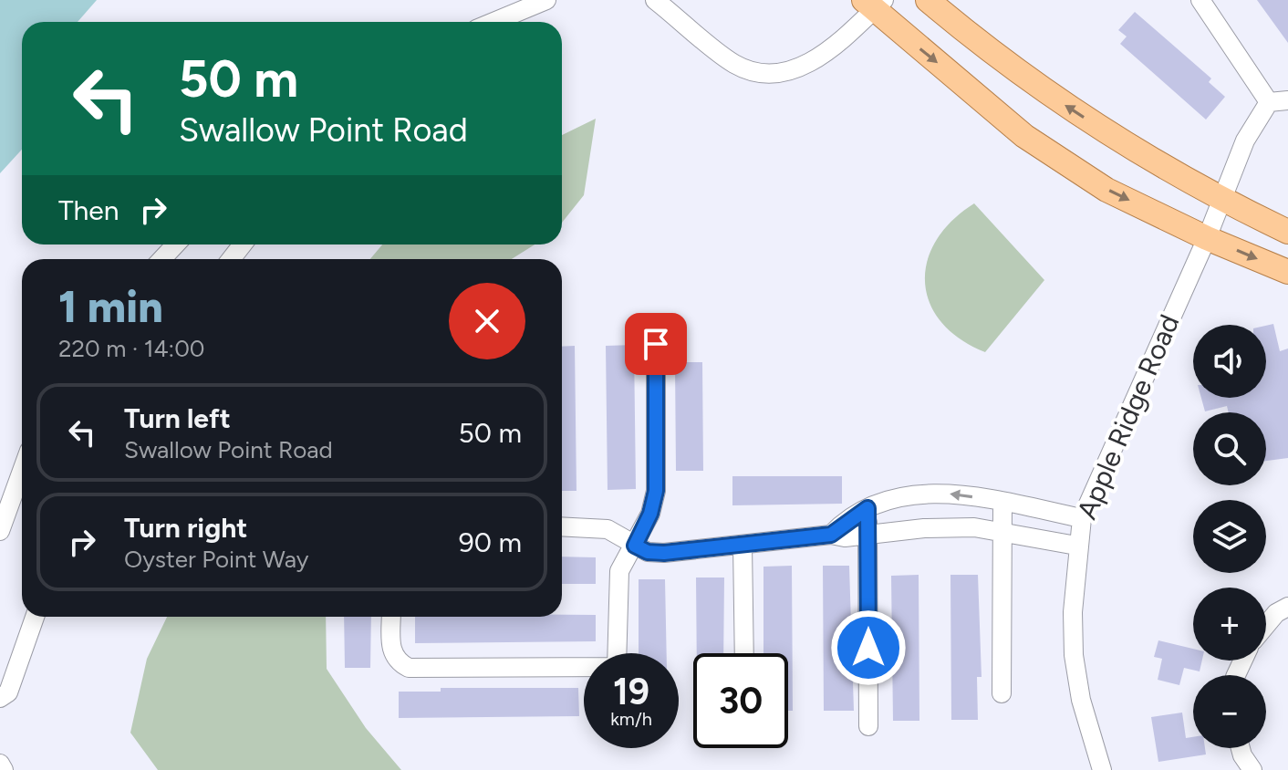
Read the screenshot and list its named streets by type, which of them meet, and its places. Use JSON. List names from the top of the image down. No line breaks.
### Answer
{"streets":{"street":["Apple Ridge Road"]},"page":{"turn":["50 m","Swallow Point Road"],"then":"Then","heading":["1 min","220 m · 14:00"],"map_buttons":["+","−"],"list":[{"name":"Turn left","note":"Swallow Point Road","value":"50 m"},{"name":"Turn right","note":"Oyster Point Way","value":"90 m"}],"speed":"19 km/h","limit":"30"}}
